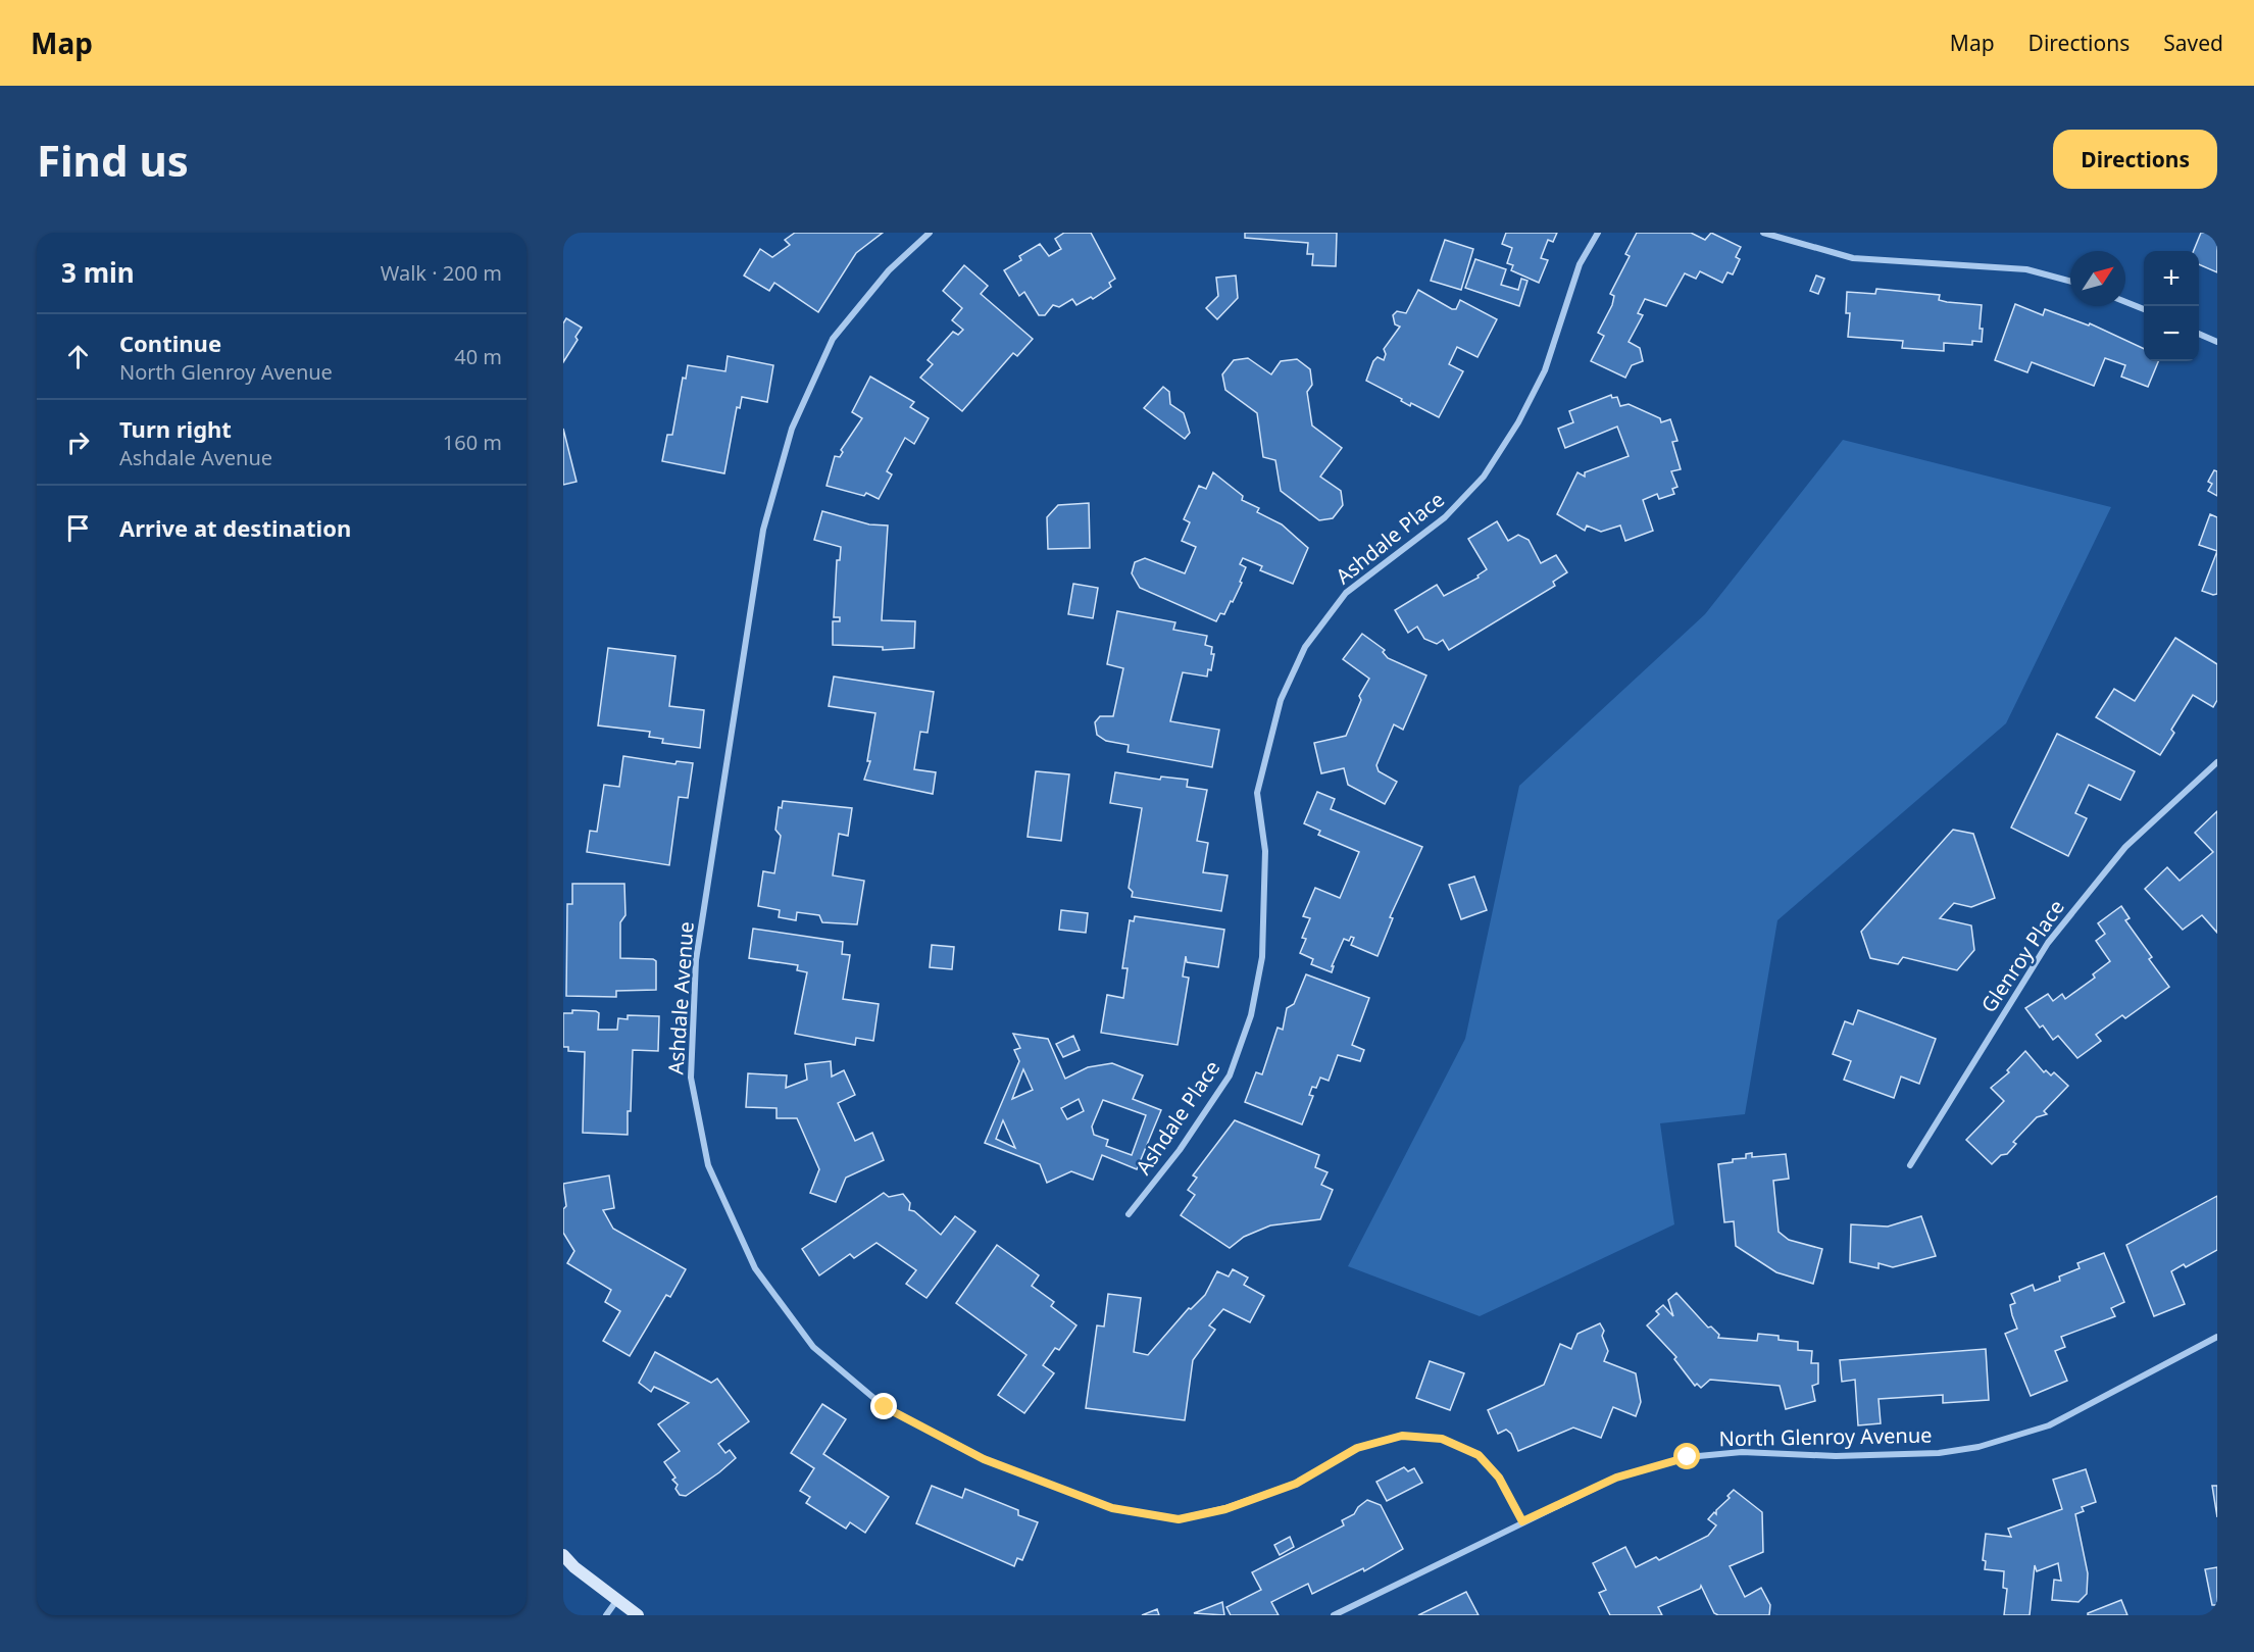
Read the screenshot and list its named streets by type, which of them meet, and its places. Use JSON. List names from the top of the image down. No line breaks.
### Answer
{"streets":{"street":["Ashdale Place","Glenroy Place","Ashdale Avenue","North Glenroy Avenue"]},"crossings":[["Ashdale Avenue","North Glenroy Avenue"]],"north":"top right","page":{"header":"Map","nav":["Map","Directions","Saved"],"buttons":"Directions","title":"Find us","heading":["3 min","Walk · 200 m"],"map_buttons":["+","−"],"list":[["Continue","North Glenroy Avenue","40 m"],["Turn right","Ashdale Avenue","160 m"],"Arrive at destination"]}}
